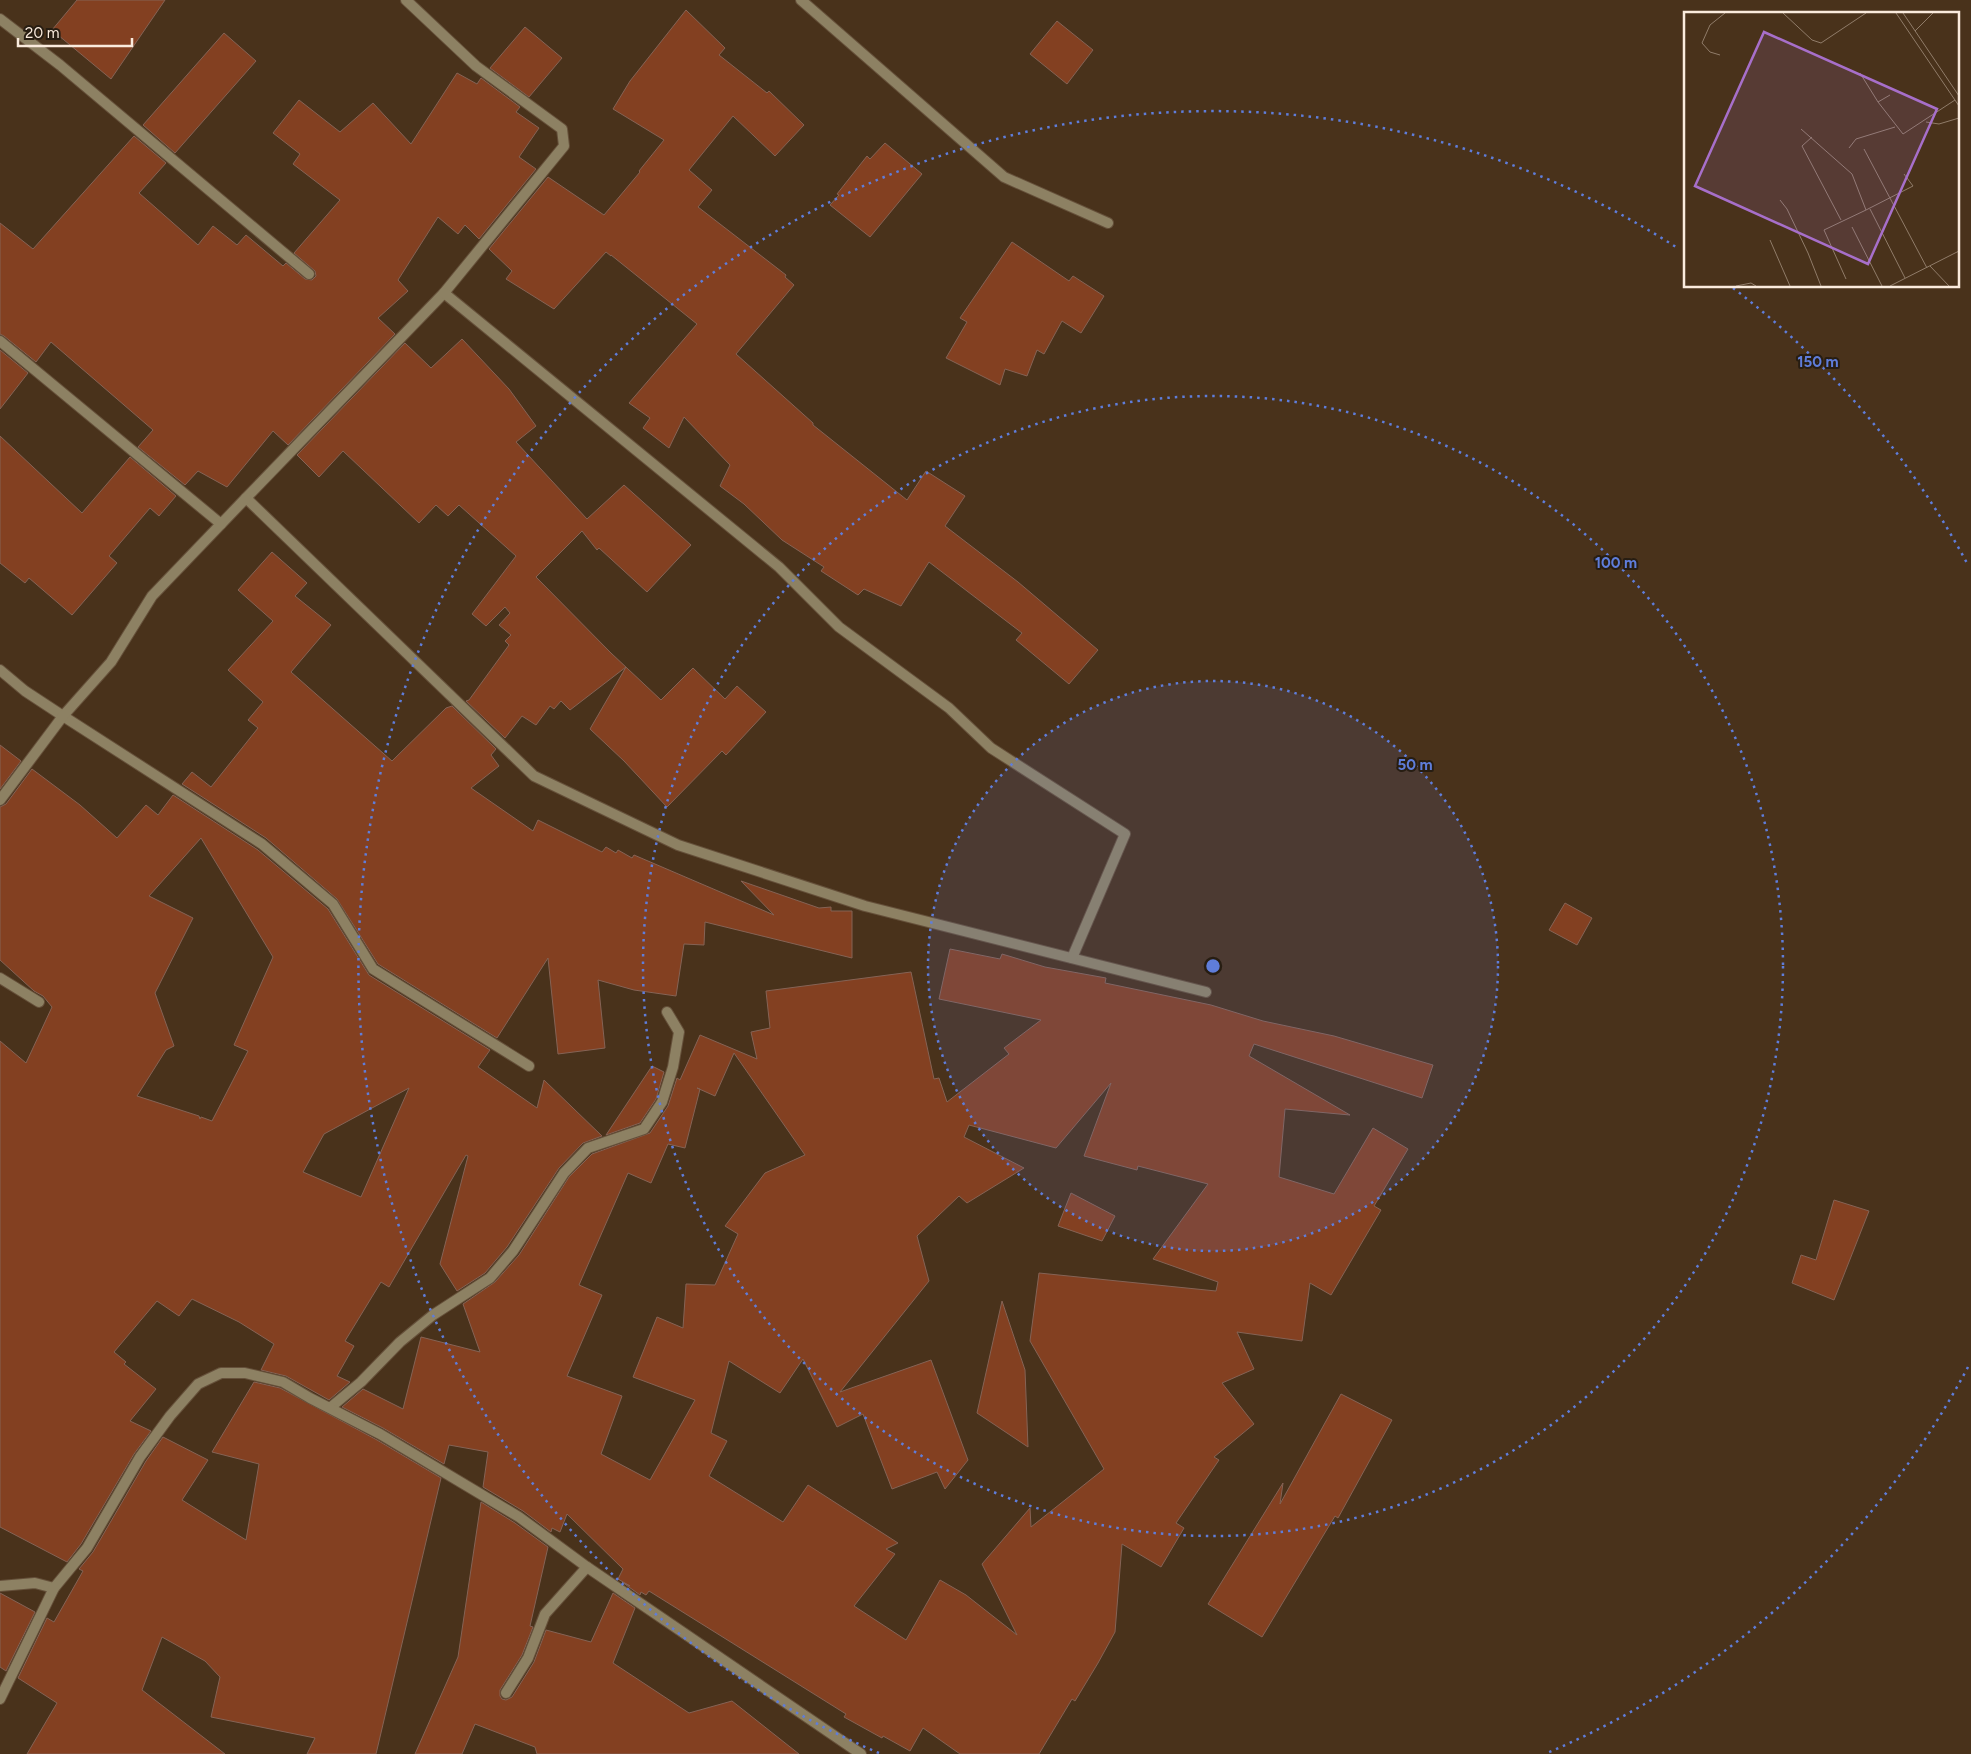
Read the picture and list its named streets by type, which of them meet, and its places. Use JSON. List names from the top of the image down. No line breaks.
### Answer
{"scale_bar":"20 m","rings":["150 m","100 m","50 m"]}
